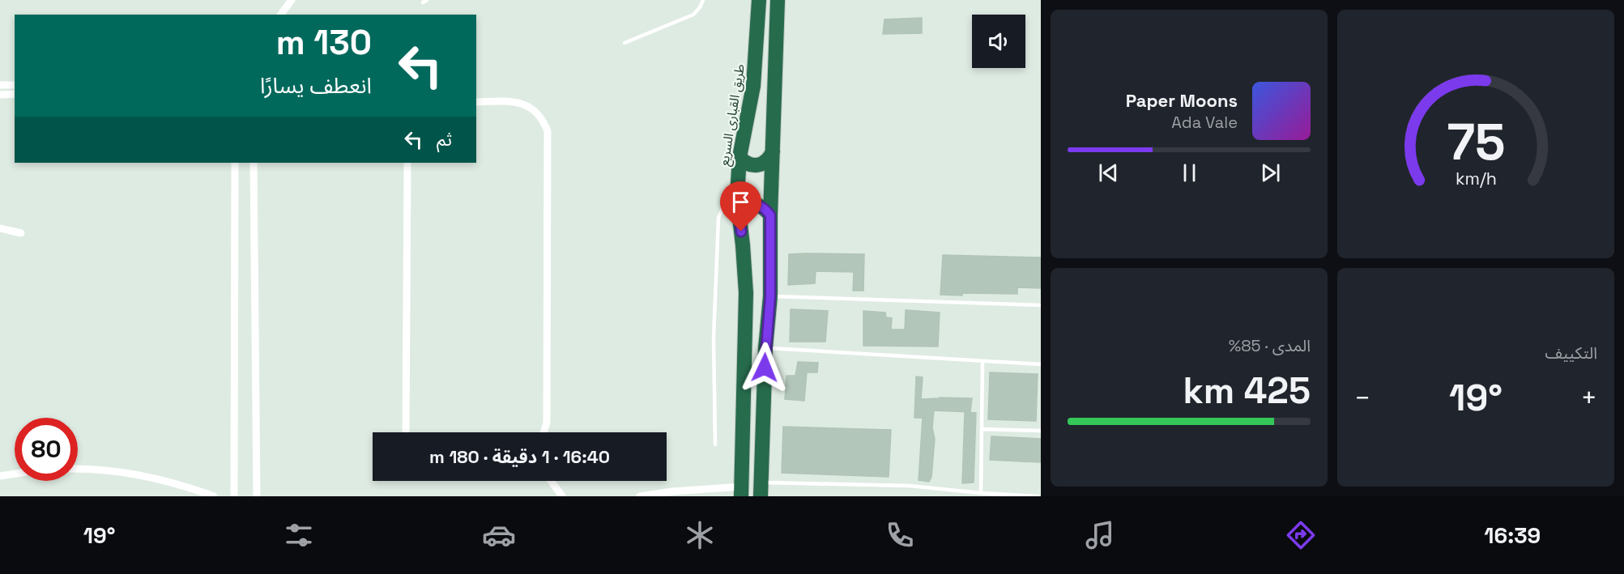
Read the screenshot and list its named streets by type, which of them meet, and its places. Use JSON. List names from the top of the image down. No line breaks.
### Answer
{"streets":{"highway":["طريق القبارى السريع"]},"page":{"turn":["130 m","انعطف يسارًا"],"song":["Paper Moons","Ada Vale"],"then":"ثم","tile":["التكييف",["المدى · 85%","425 km"]],"heat":["−","19°","+"],"limit":"80","trip":"16:40 · 1 دقيقة · 180 m","tabs":["16:39","19°"],"gauge":["75","km/h"]}}
